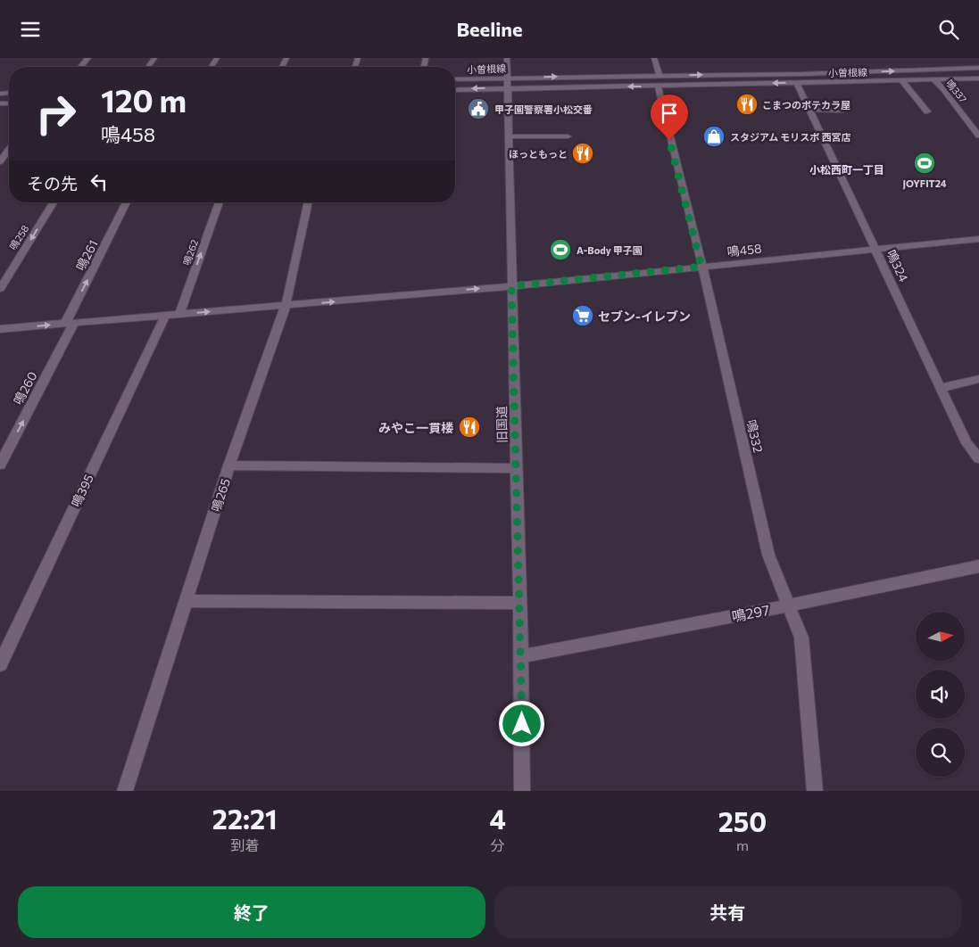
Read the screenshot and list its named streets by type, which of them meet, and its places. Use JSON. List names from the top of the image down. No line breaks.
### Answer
{"streets":{"street":["小曽根線","鳴337","鳴258","鳴458","鳴262","鳴261","鳴324","鳴260","旧国道","鳴332","鳴395","鳴265","鳴297"]},"crossings":[["小曽根線","鳴337"],["小曽根線","鳴324"],["小曽根線","旧国道"],["小曽根線","鳴332"],["鳴458","鳴262"],["鳴458","鳴261"],["鳴458","鳴324"],["鳴458","鳴260"],["鳴458","旧国道"],["鳴458","鳴332"],["鳴458","鳴395"],["鳴458","鳴265"],["鳴261","鳴260"],["旧国道","鳴297"],["鳴332","鳴297"]],"one_way":["鳴258","鳴458","鳴262","鳴261","鳴260"],"districts":["小松西町一丁目"],"places":{"restaurant":["こまつのポテカラ屋","ほっともっと","みやこ一貫楼"],"public building":["甲子園警察署小松交番"],"shop":["スタジアム モリスポ 西宮店"],"sports":["JOYFIT24","A-Body 甲子園"],"supermarket":["セブン-イレブン"]},"north":"right","page":{"header":"Beeline","turn":["120 m","鳴458"],"then":"その先","eta":["22:21","到着","4","分","250","m"],"buttons":["終了","共有"]}}
